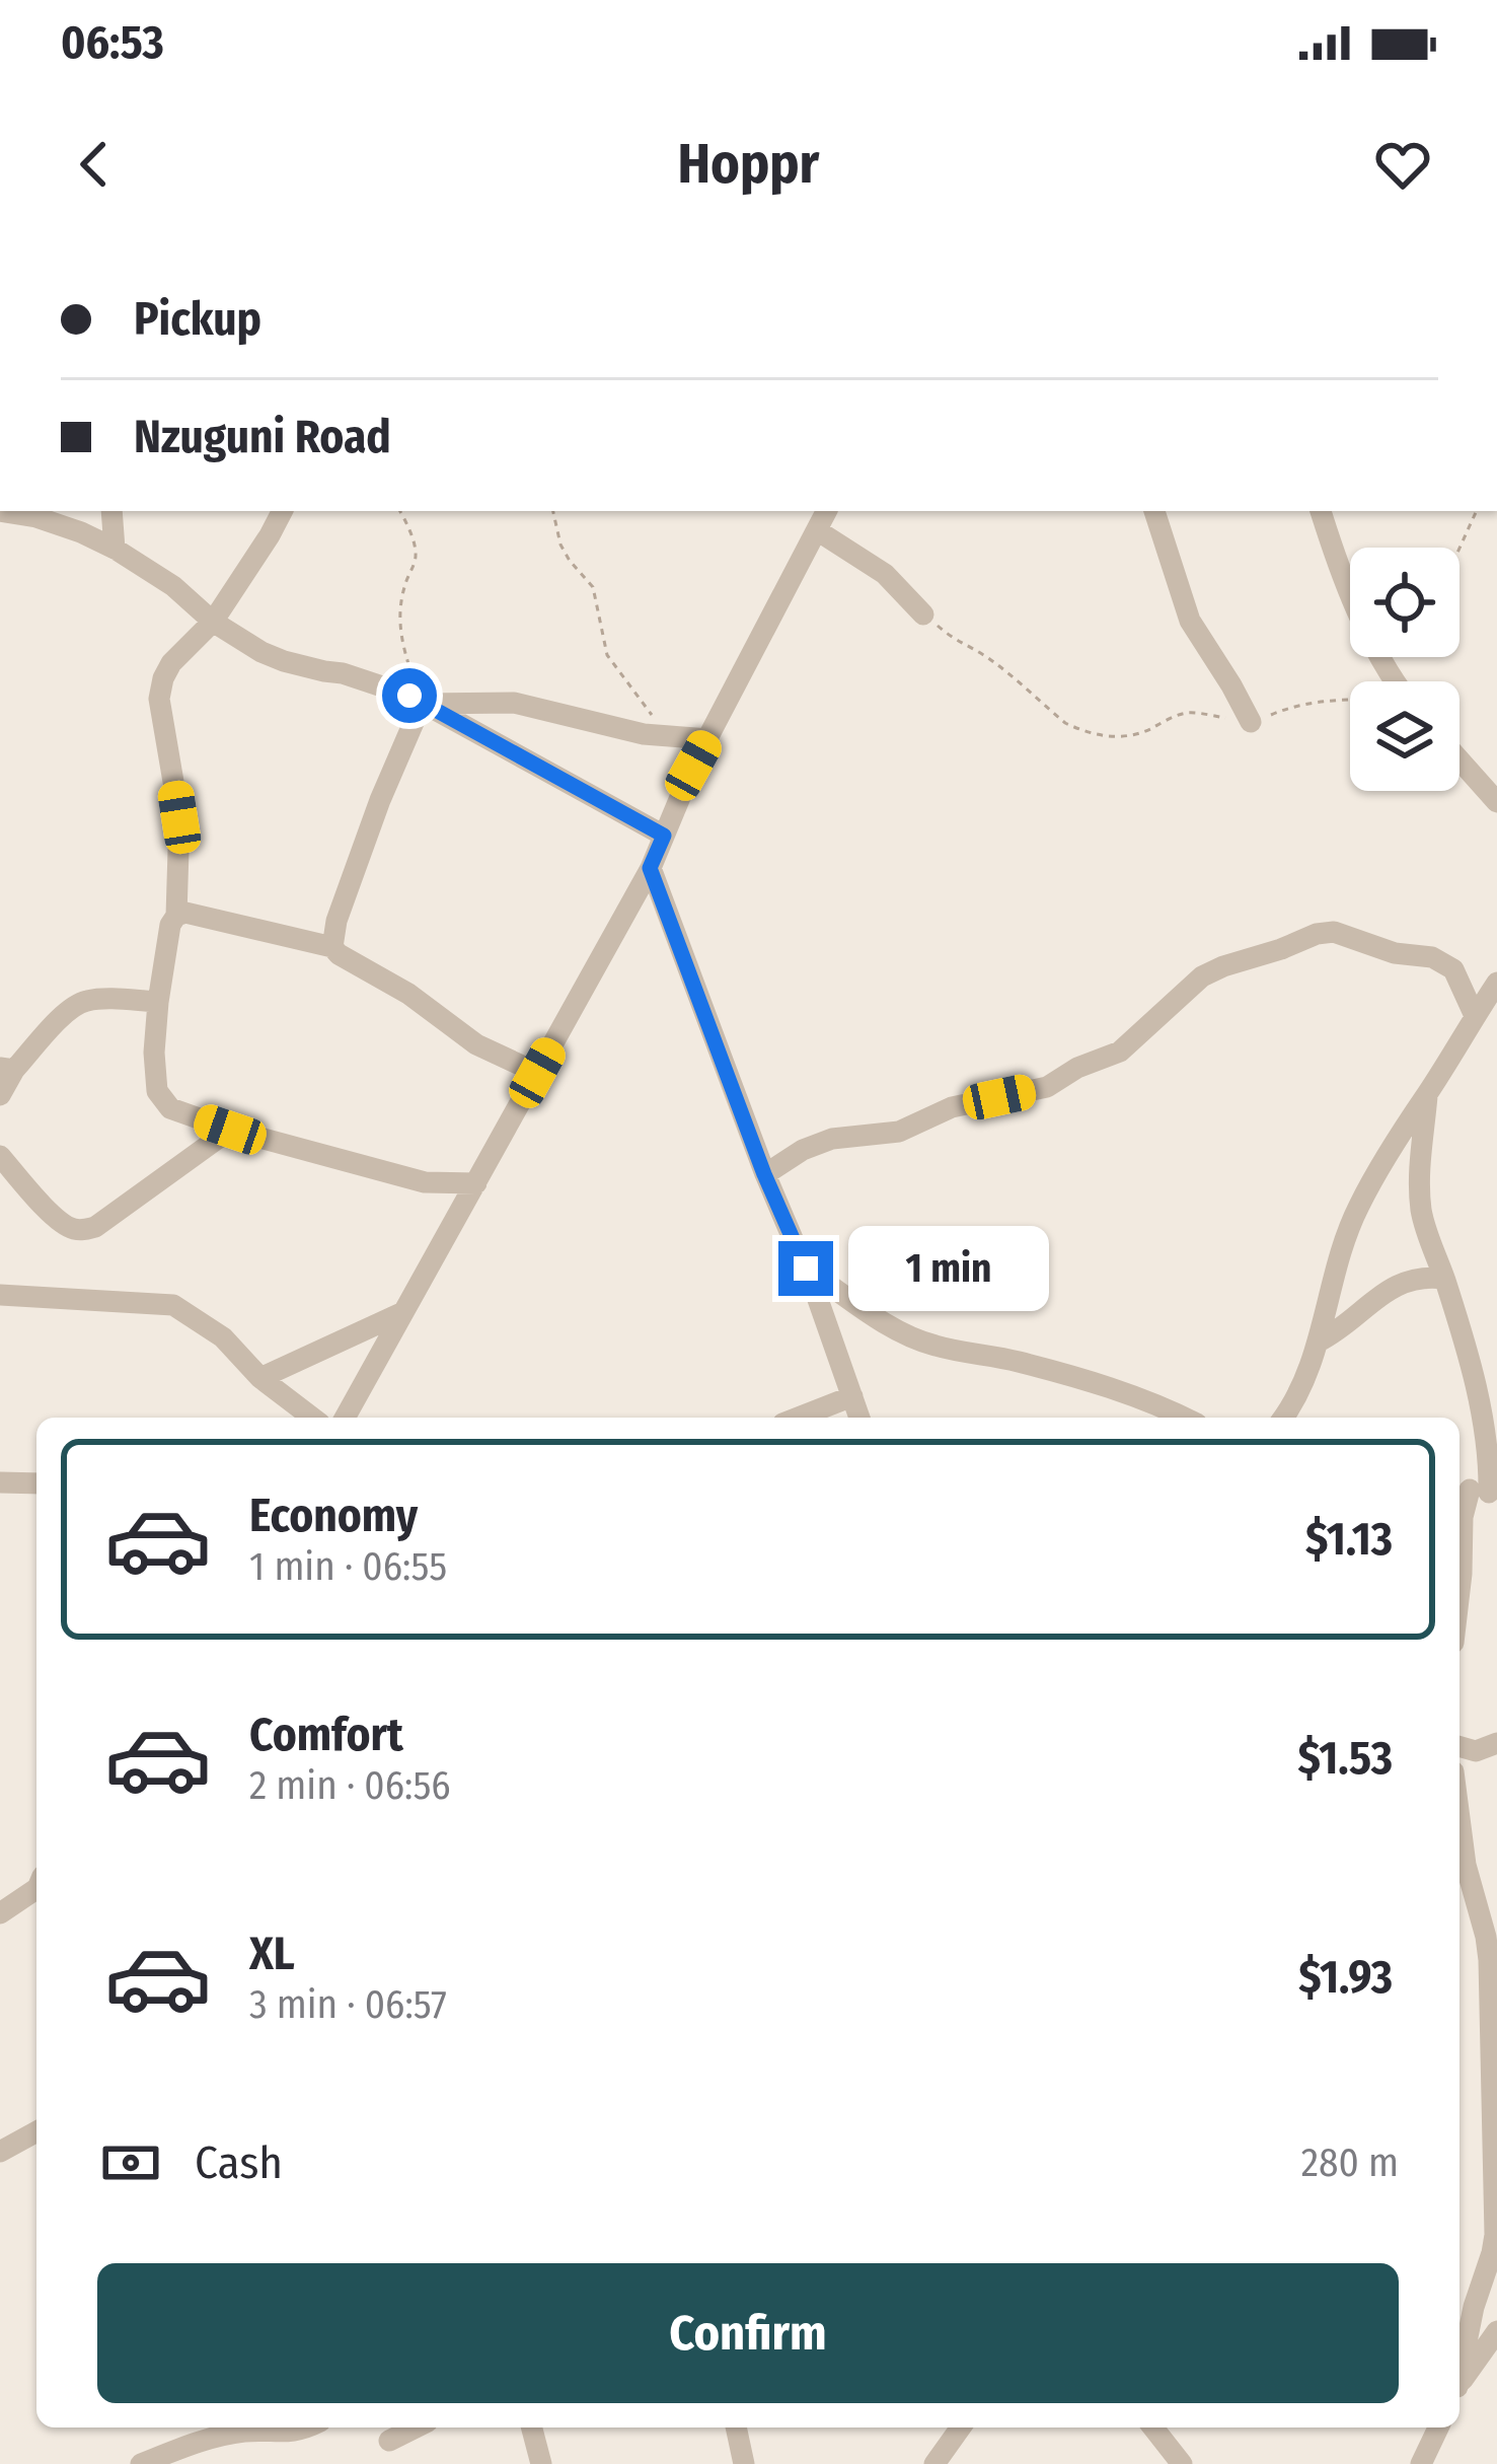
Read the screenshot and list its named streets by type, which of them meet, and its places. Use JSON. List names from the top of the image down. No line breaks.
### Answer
{"page":{"status":"06:53","header":"Hoppr","banner":["Pickup","Nzuguni Road"],"bubble":"1 min","list":[{"name":"Economy","note":"1 min · 06:55","value":"$1.13"},{"name":"Comfort","note":"2 min · 06:56","value":"$1.53"},{"name":"XL","note":"3 min · 06:57","value":"$1.93"}],"pay":["Cash","280 m"],"buttons":"Confirm"}}
